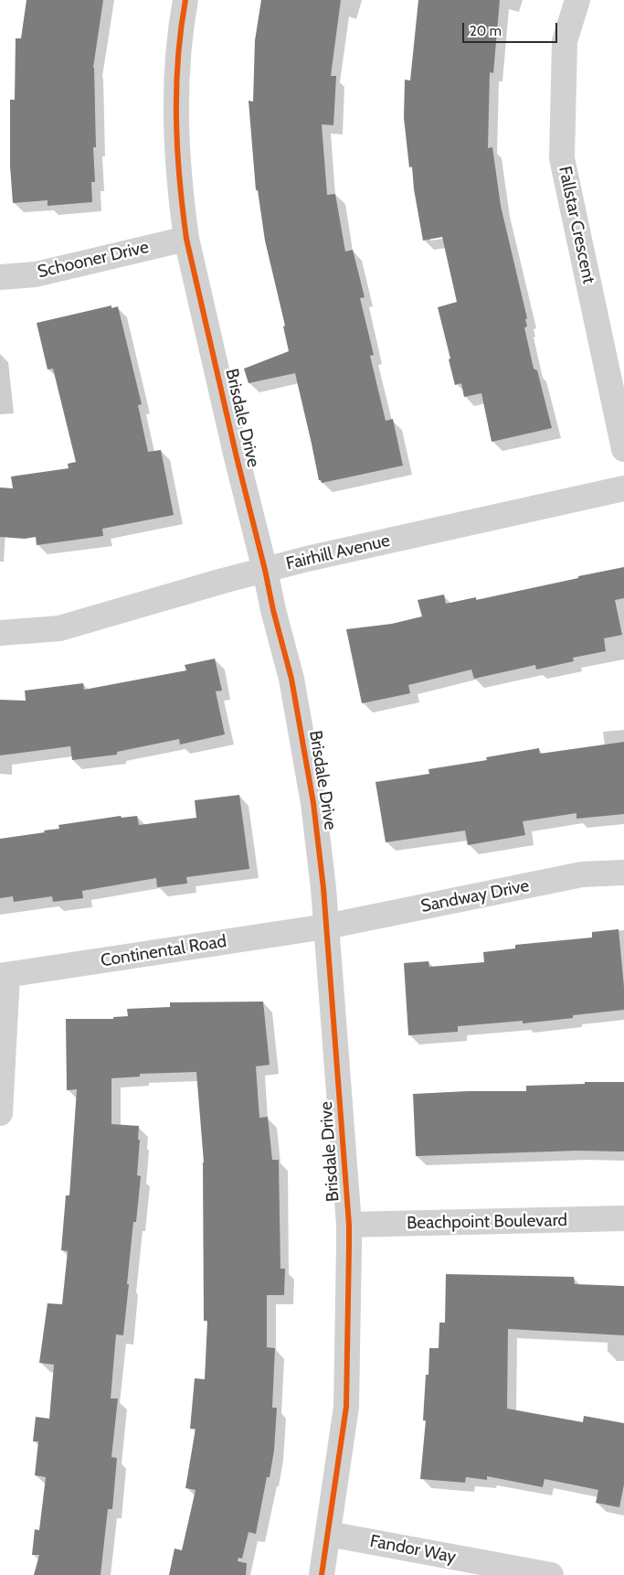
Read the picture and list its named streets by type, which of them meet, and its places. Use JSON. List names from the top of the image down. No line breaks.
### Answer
{"streets":{"street":["Fallstar Crescent","Schooner Drive","Brisdale Drive","Fairhill Avenue","Sandway Drive","Continental Road","Beachpoint Boulevard","Fandor Way"]},"crossings":[["Schooner Drive","Brisdale Drive"],["Brisdale Drive","Fairhill Avenue"],["Brisdale Drive","Sandway Drive"],["Brisdale Drive","Continental Road"],["Brisdale Drive","Beachpoint Boulevard"],["Brisdale Drive","Fandor Way"],["Sandway Drive","Continental Road"]],"scale_bar":"20 m"}
